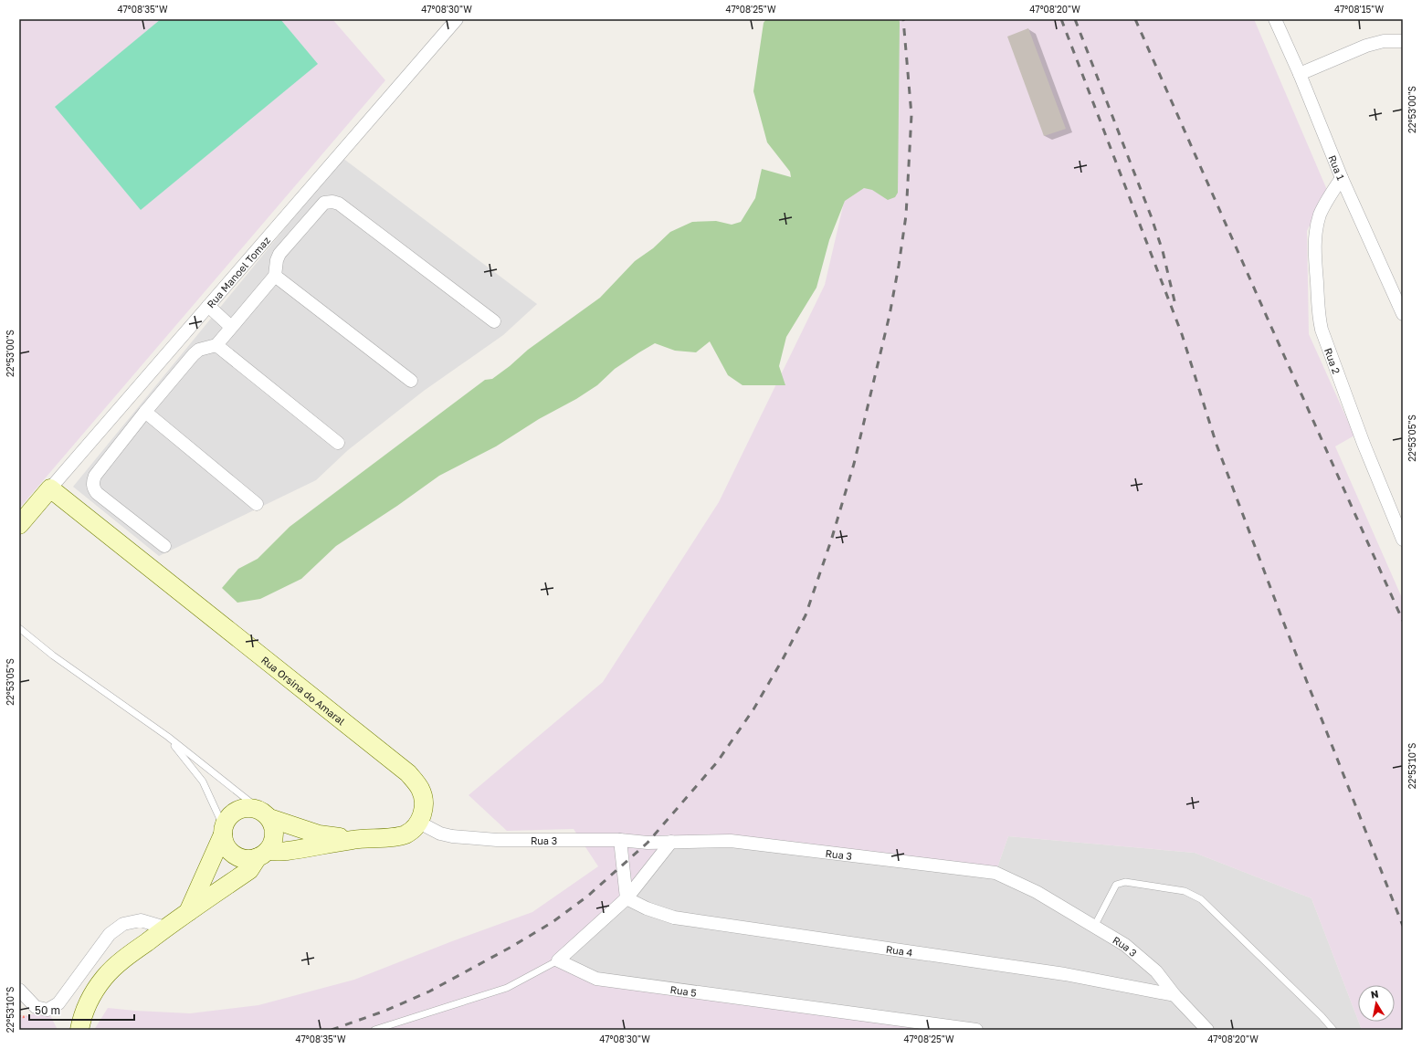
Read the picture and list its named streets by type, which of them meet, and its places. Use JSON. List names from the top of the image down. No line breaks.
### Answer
{"streets":{"street":["Rua 1","Rua Manoel Tomaz","Rua 2","Rua Orsina do Amaral","Rua 3","Rua 4","Rua 5"]},"crossings":[["Rua 1","Rua 2"],["Rua Manoel Tomaz","Rua Orsina do Amaral"],["Rua Orsina do Amaral","Rua 3"],["Rua 3","Rua 4"]],"scale_bar":"50 m","north":"top","coordinates":["47°08'35\"W","47°08'30\"W","47°08'25\"W","47°08'20\"W","47°08'15\"W","22°53'00\"S","22°53'05\"S","22°53'10\"S"]}
